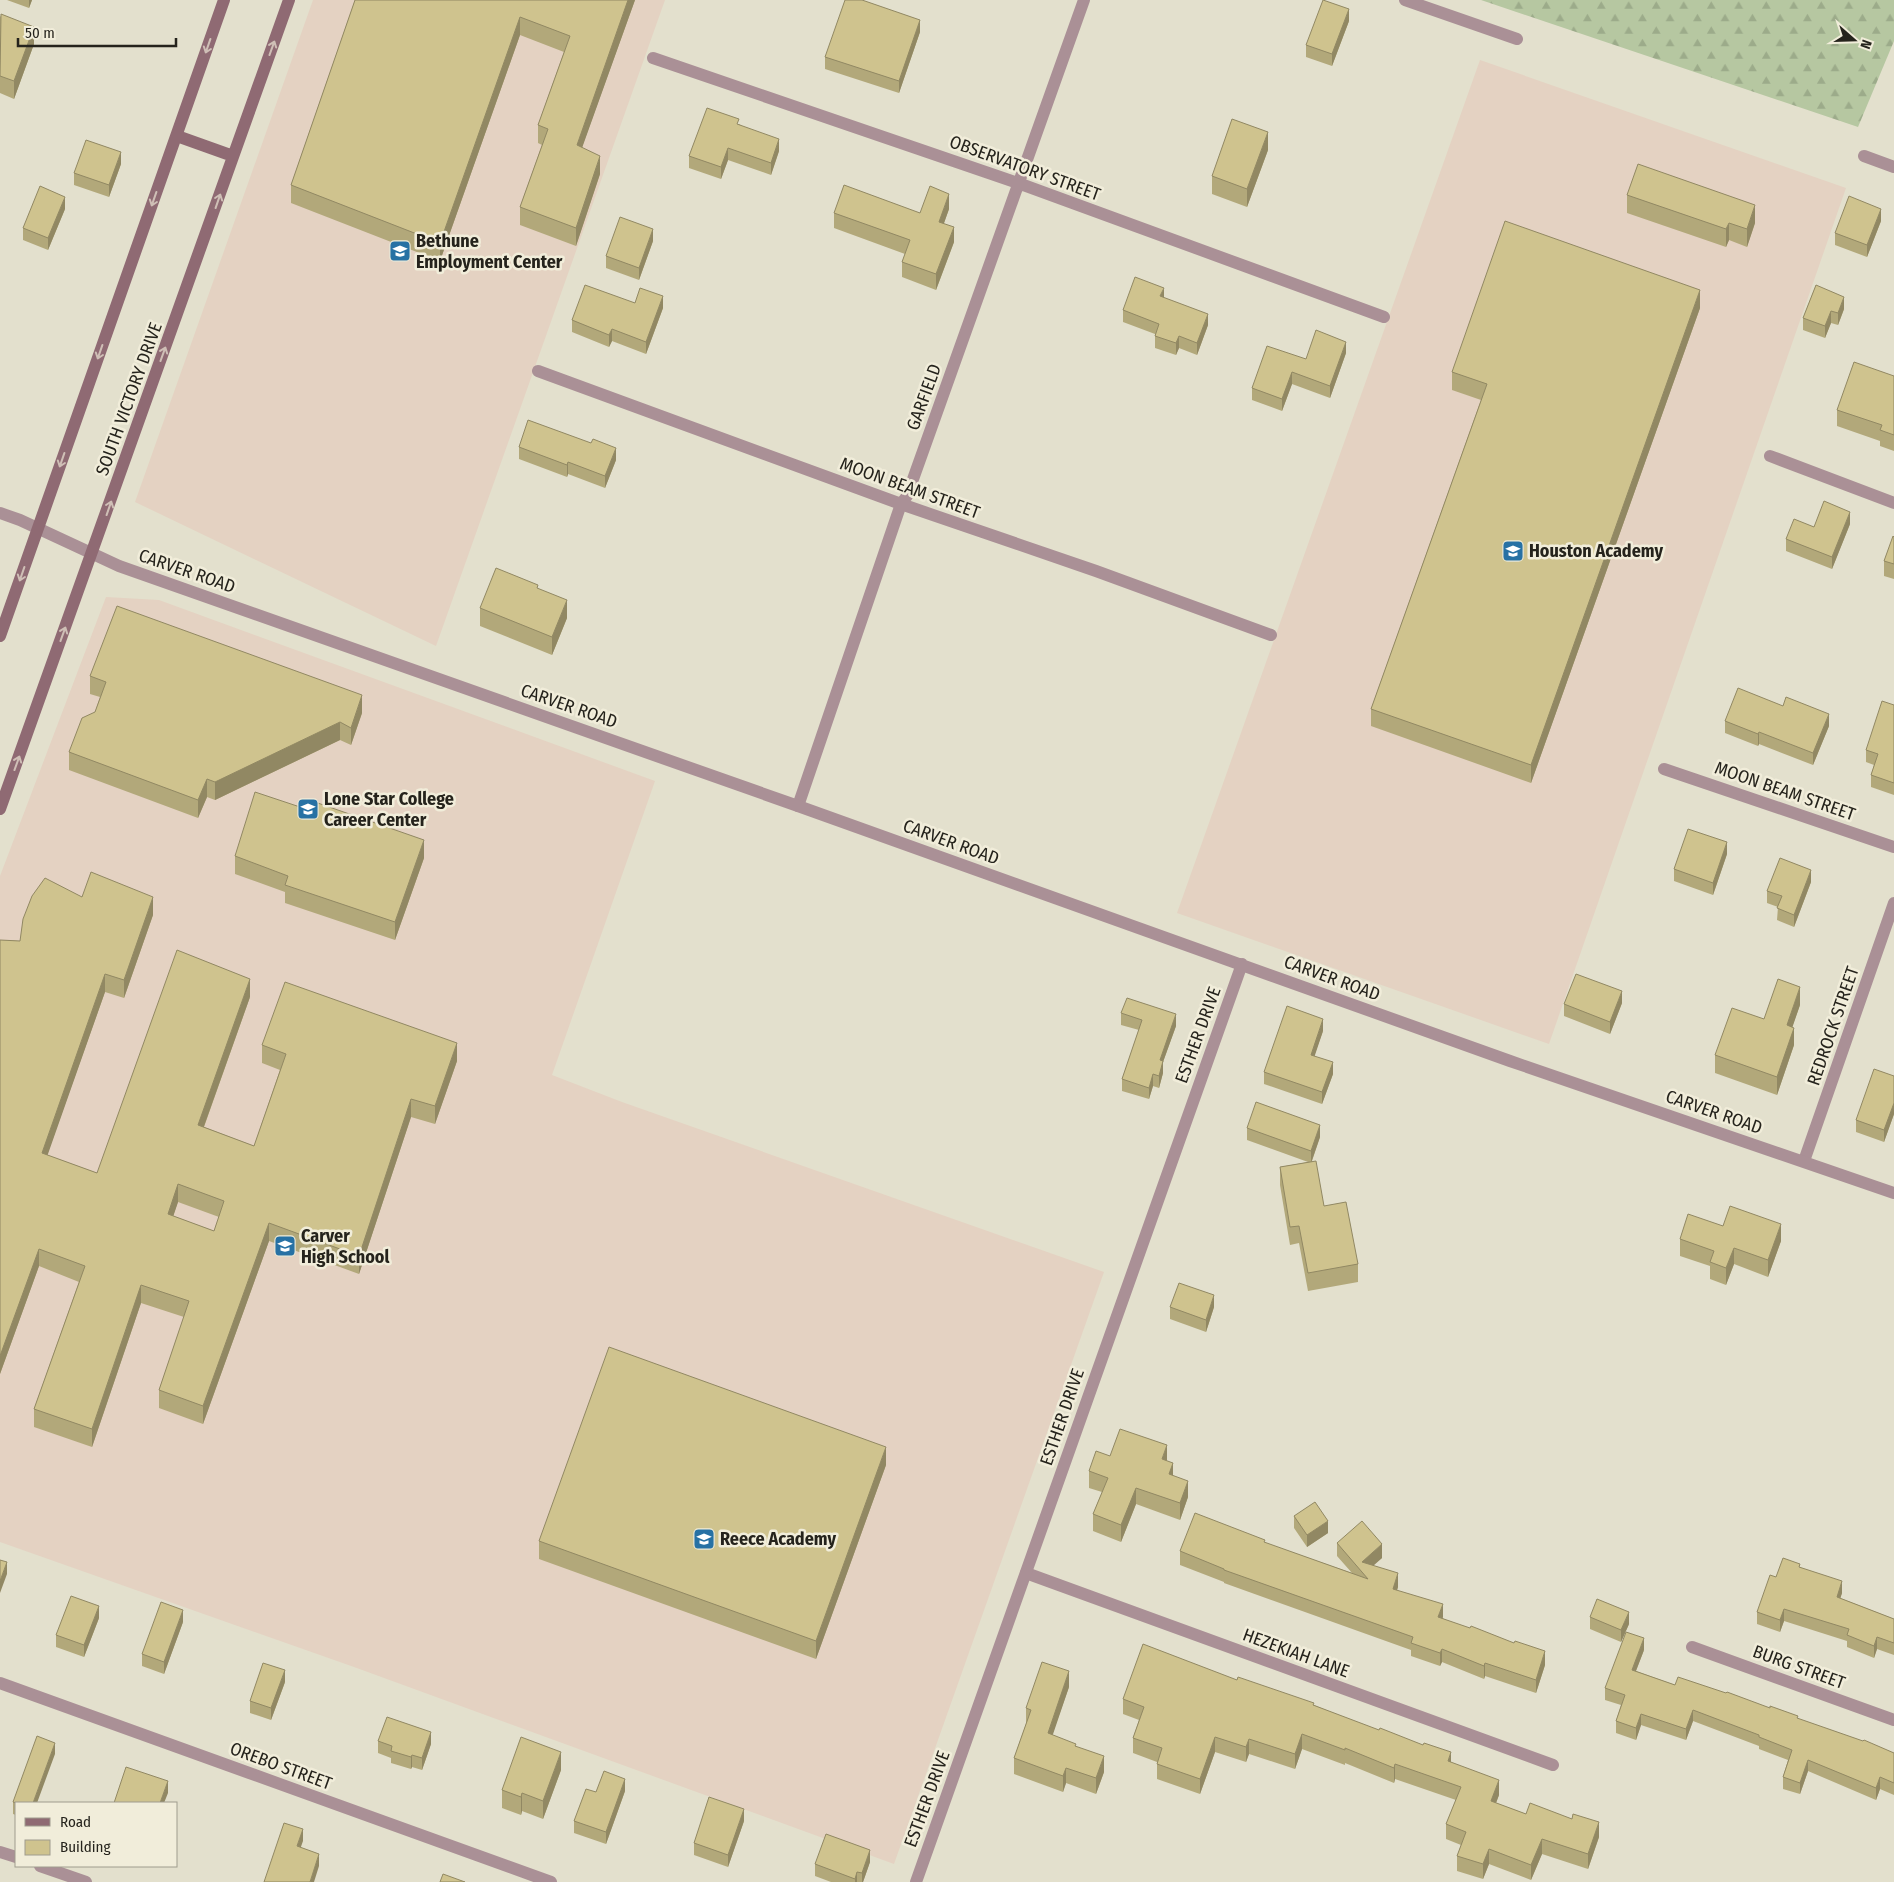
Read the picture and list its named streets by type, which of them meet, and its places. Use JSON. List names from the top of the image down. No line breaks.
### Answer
{"streets":{"main road":["SOUTH VICTORY DRIVE"],"street":["OBSERVATORY STREET","GARFIELD","MOON BEAM STREET","CARVER ROAD","REDROCK STREET","ESTHER DRIVE","HEZEKIAH LANE","BURG STREET","OREBO STREET"]},"crossings":[["OBSERVATORY STREET","GARFIELD"],["GARFIELD","MOON BEAM STREET"],["GARFIELD","CARVER ROAD"],["SOUTH VICTORY DRIVE","CARVER ROAD"],["CARVER ROAD","REDROCK STREET"],["CARVER ROAD","ESTHER DRIVE"],["ESTHER DRIVE","HEZEKIAH LANE"]],"places":{"school or university":["Bethune Employment Center","Houston Academy","Lone Star College Career Center","Carver High School","Reece Academy"]},"legend":["Road","Building"],"scale_bar":"50 m","north":"right"}
